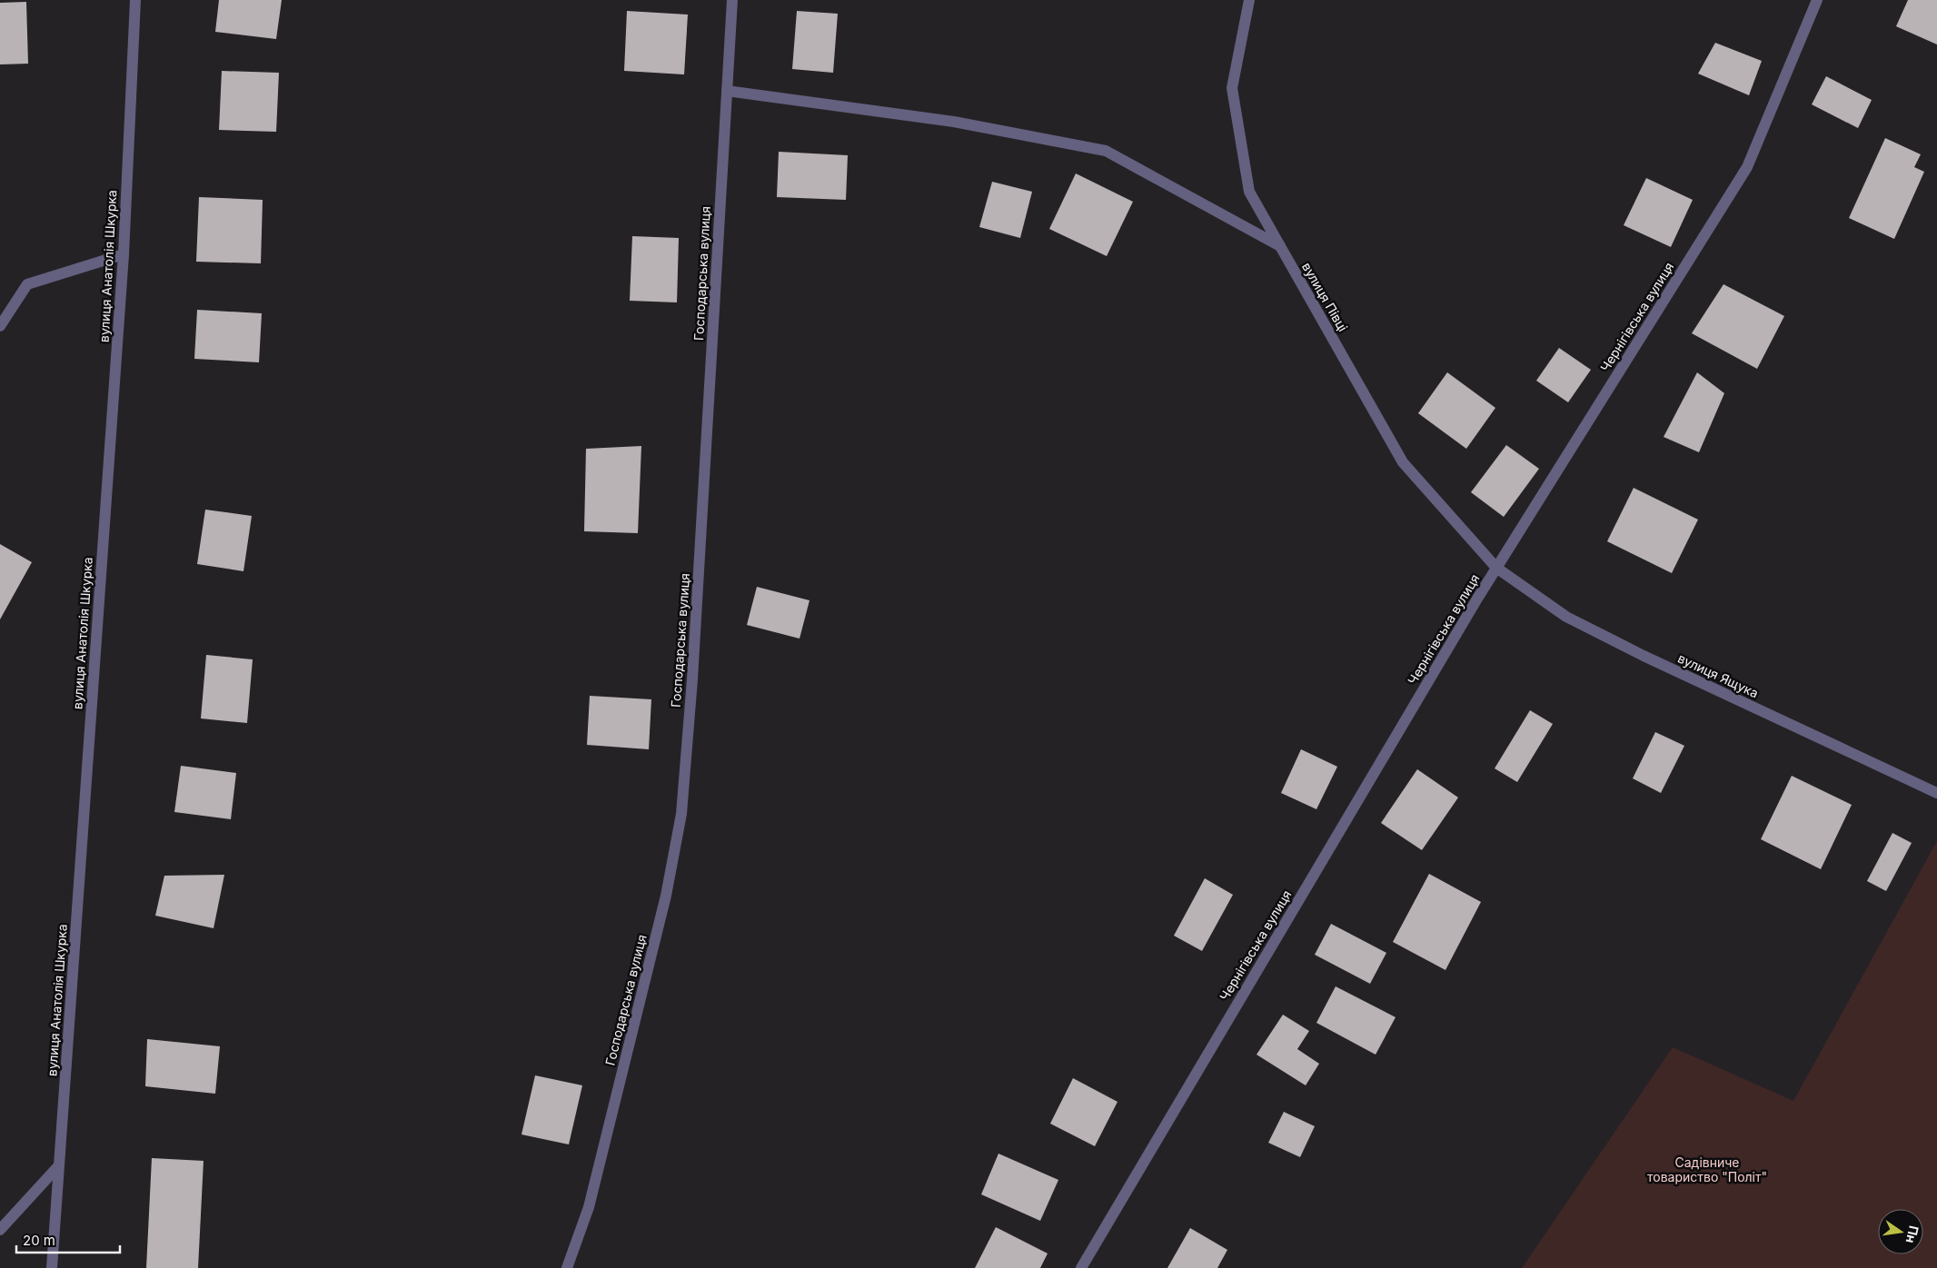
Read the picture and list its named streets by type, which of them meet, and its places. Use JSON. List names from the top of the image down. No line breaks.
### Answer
{"streets":{"street":["вулиця Анатолія Шкурка","Господарська вулиця","вулиця Півці","Чернігівська вулиця","вулиця Ящука"]},"crossings":[["вулиця Півці","Чернігівська вулиця"],["вулиця Півці","вулиця Ящука"],["Чернігівська вулиця","вулиця Ящука"]],"parks":["Садівниче товариство \"Політ\""],"scale_bar":"20 m","north":"right"}
